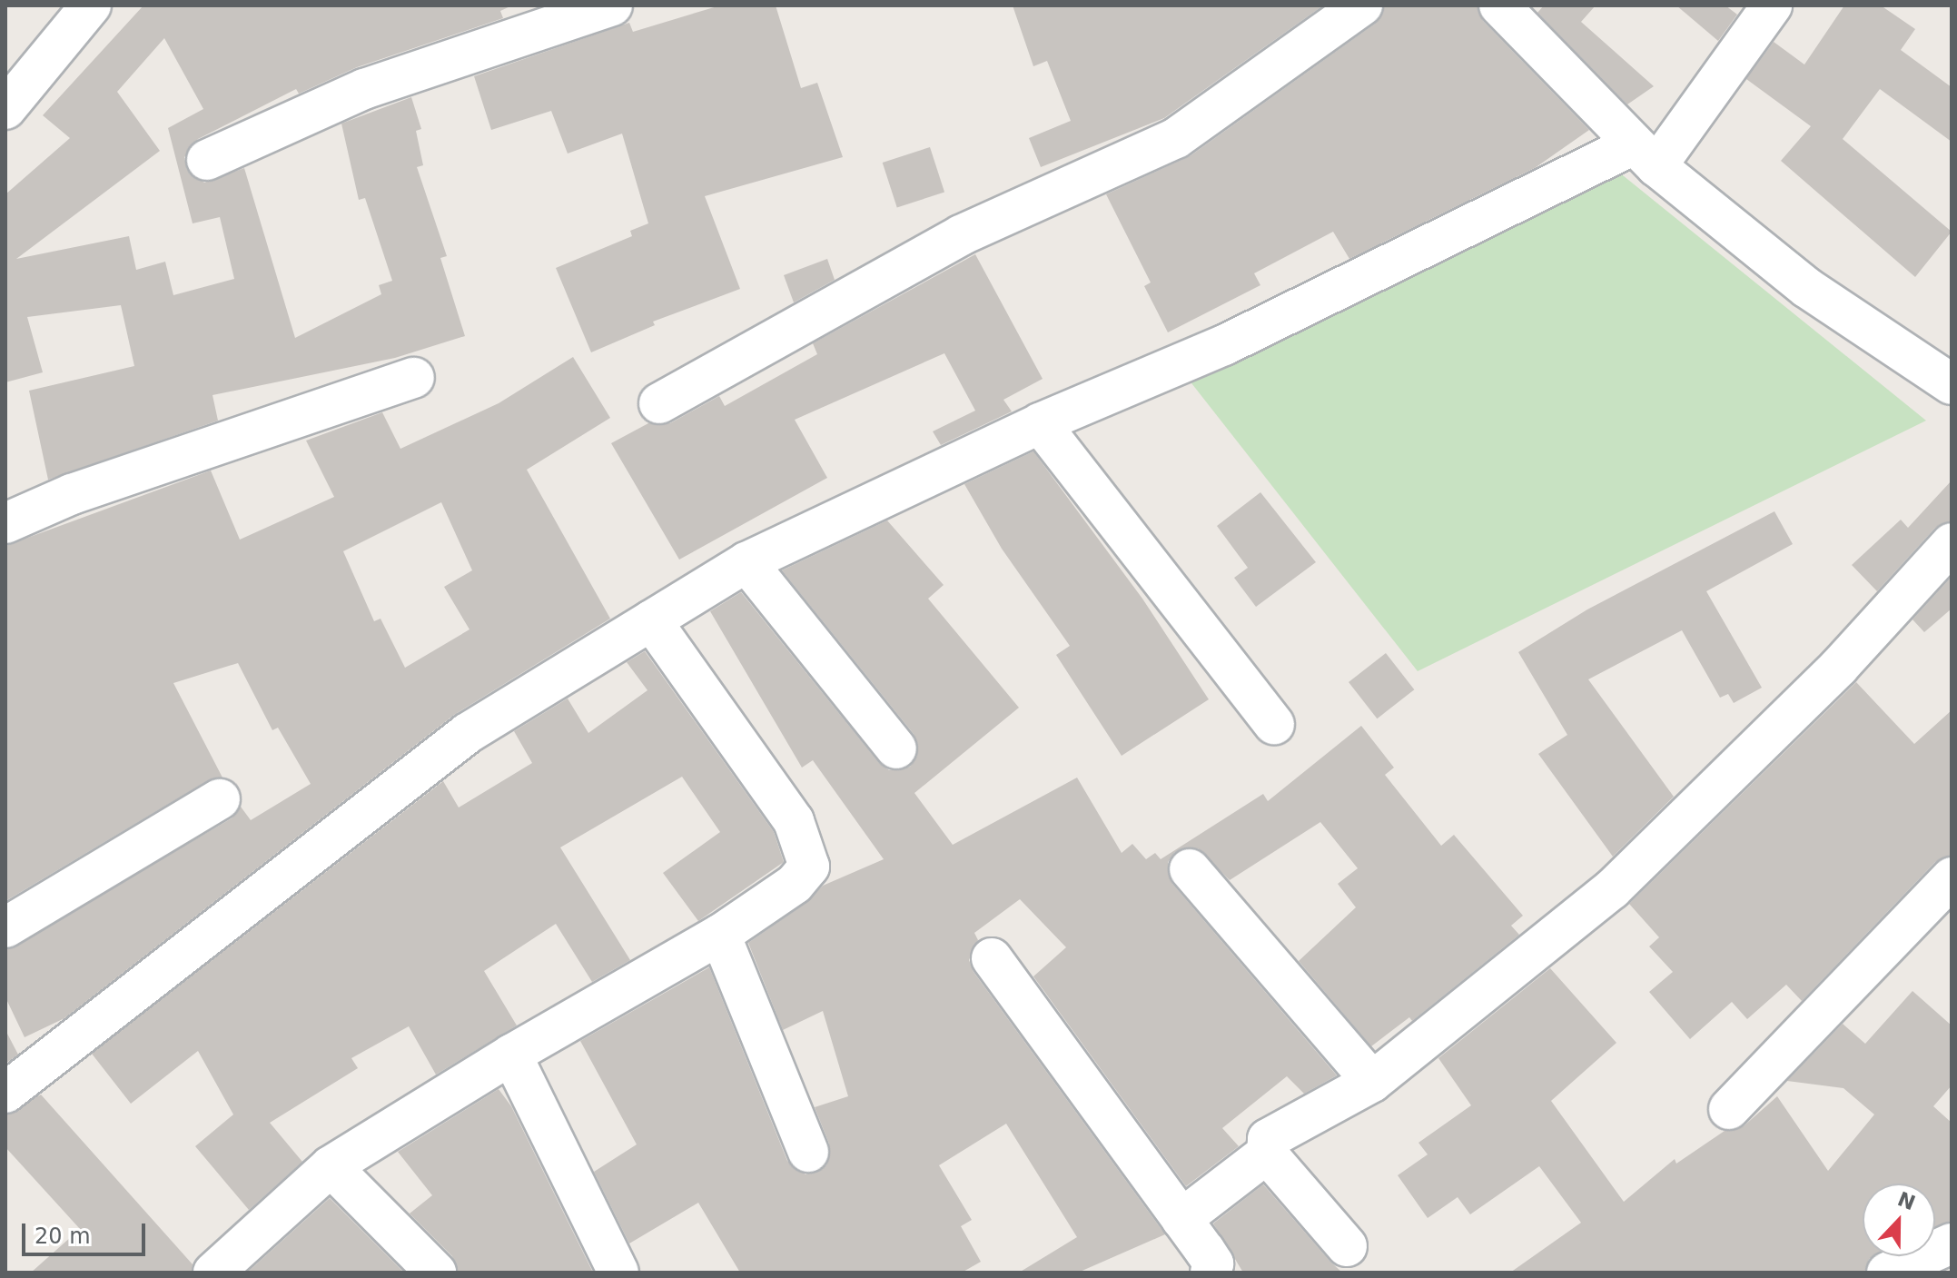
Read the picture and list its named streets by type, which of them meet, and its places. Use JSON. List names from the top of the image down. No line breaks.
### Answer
{"scale_bar":"20 m","north":"top"}
